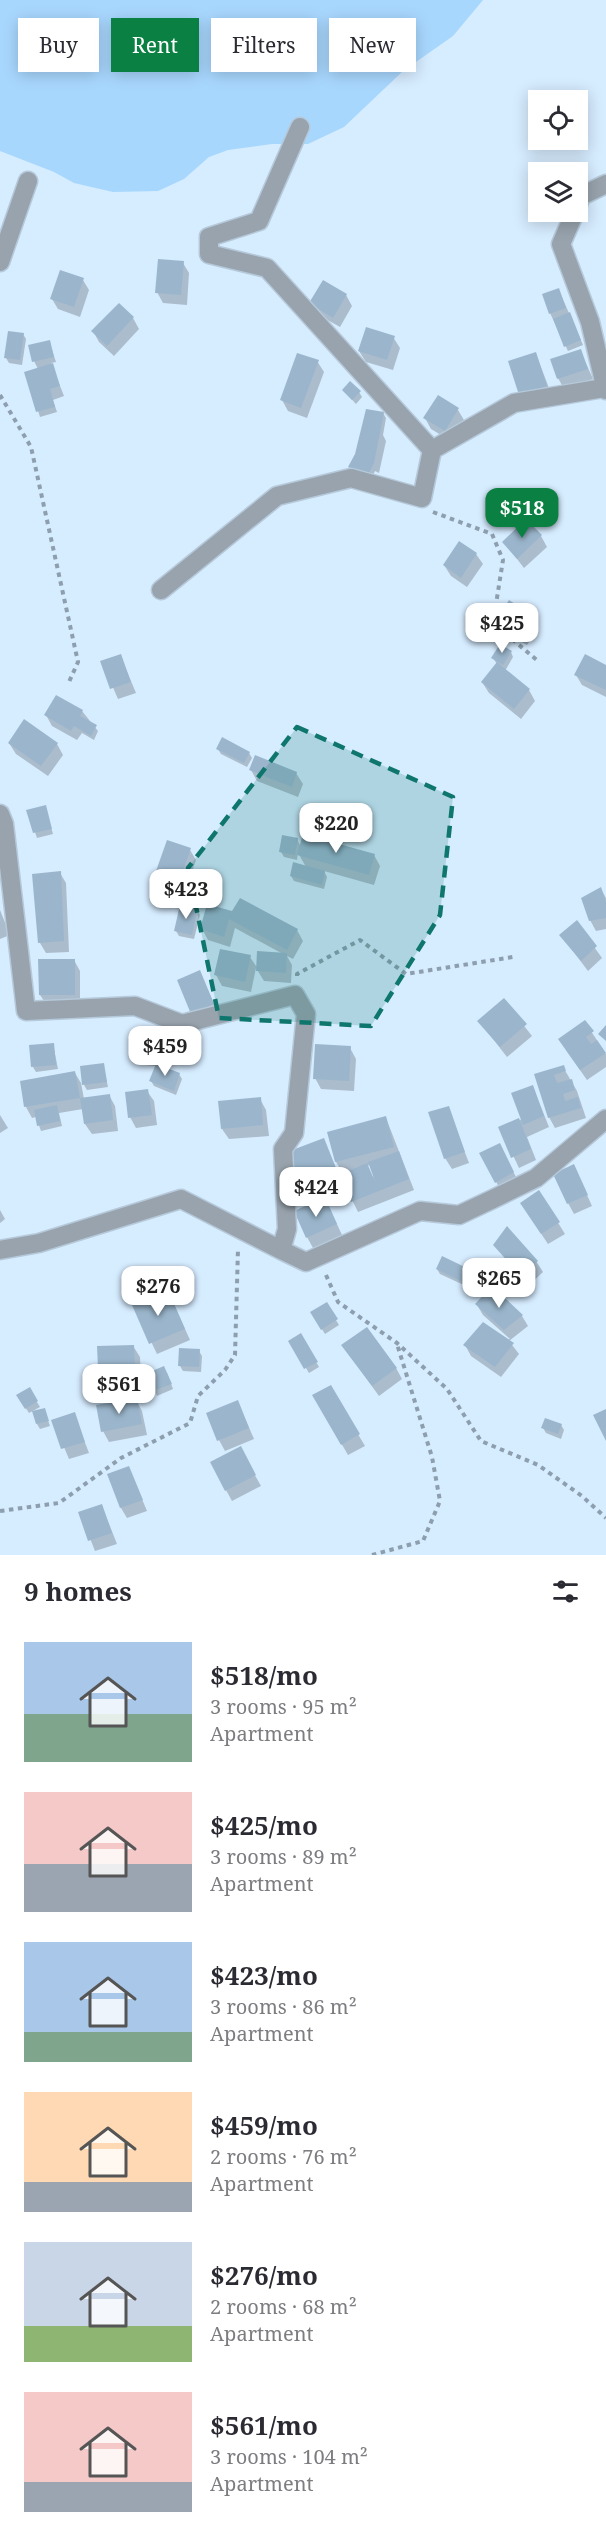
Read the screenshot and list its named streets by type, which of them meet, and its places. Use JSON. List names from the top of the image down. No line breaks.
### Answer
{"page":{"chip":["Buy","Rent","Filters","New"],"price":["$518","$425","$220","$423","$459","$424","$265","$276","$561"],"heading":"9 homes","list":[{"name":"$518/mo","note":"3 rooms · 95 m² · Apartment"},{"name":"$425/mo","note":"3 rooms · 89 m² · Apartment"},{"name":"$423/mo","note":"3 rooms · 86 m² · Apartment"},{"name":"$459/mo","note":"2 rooms · 76 m² · Apartment"},{"name":"$276/mo","note":"2 rooms · 68 m² · Apartment"},{"name":"$561/mo","note":"3 rooms · 104 m² · Apartment"}]}}
